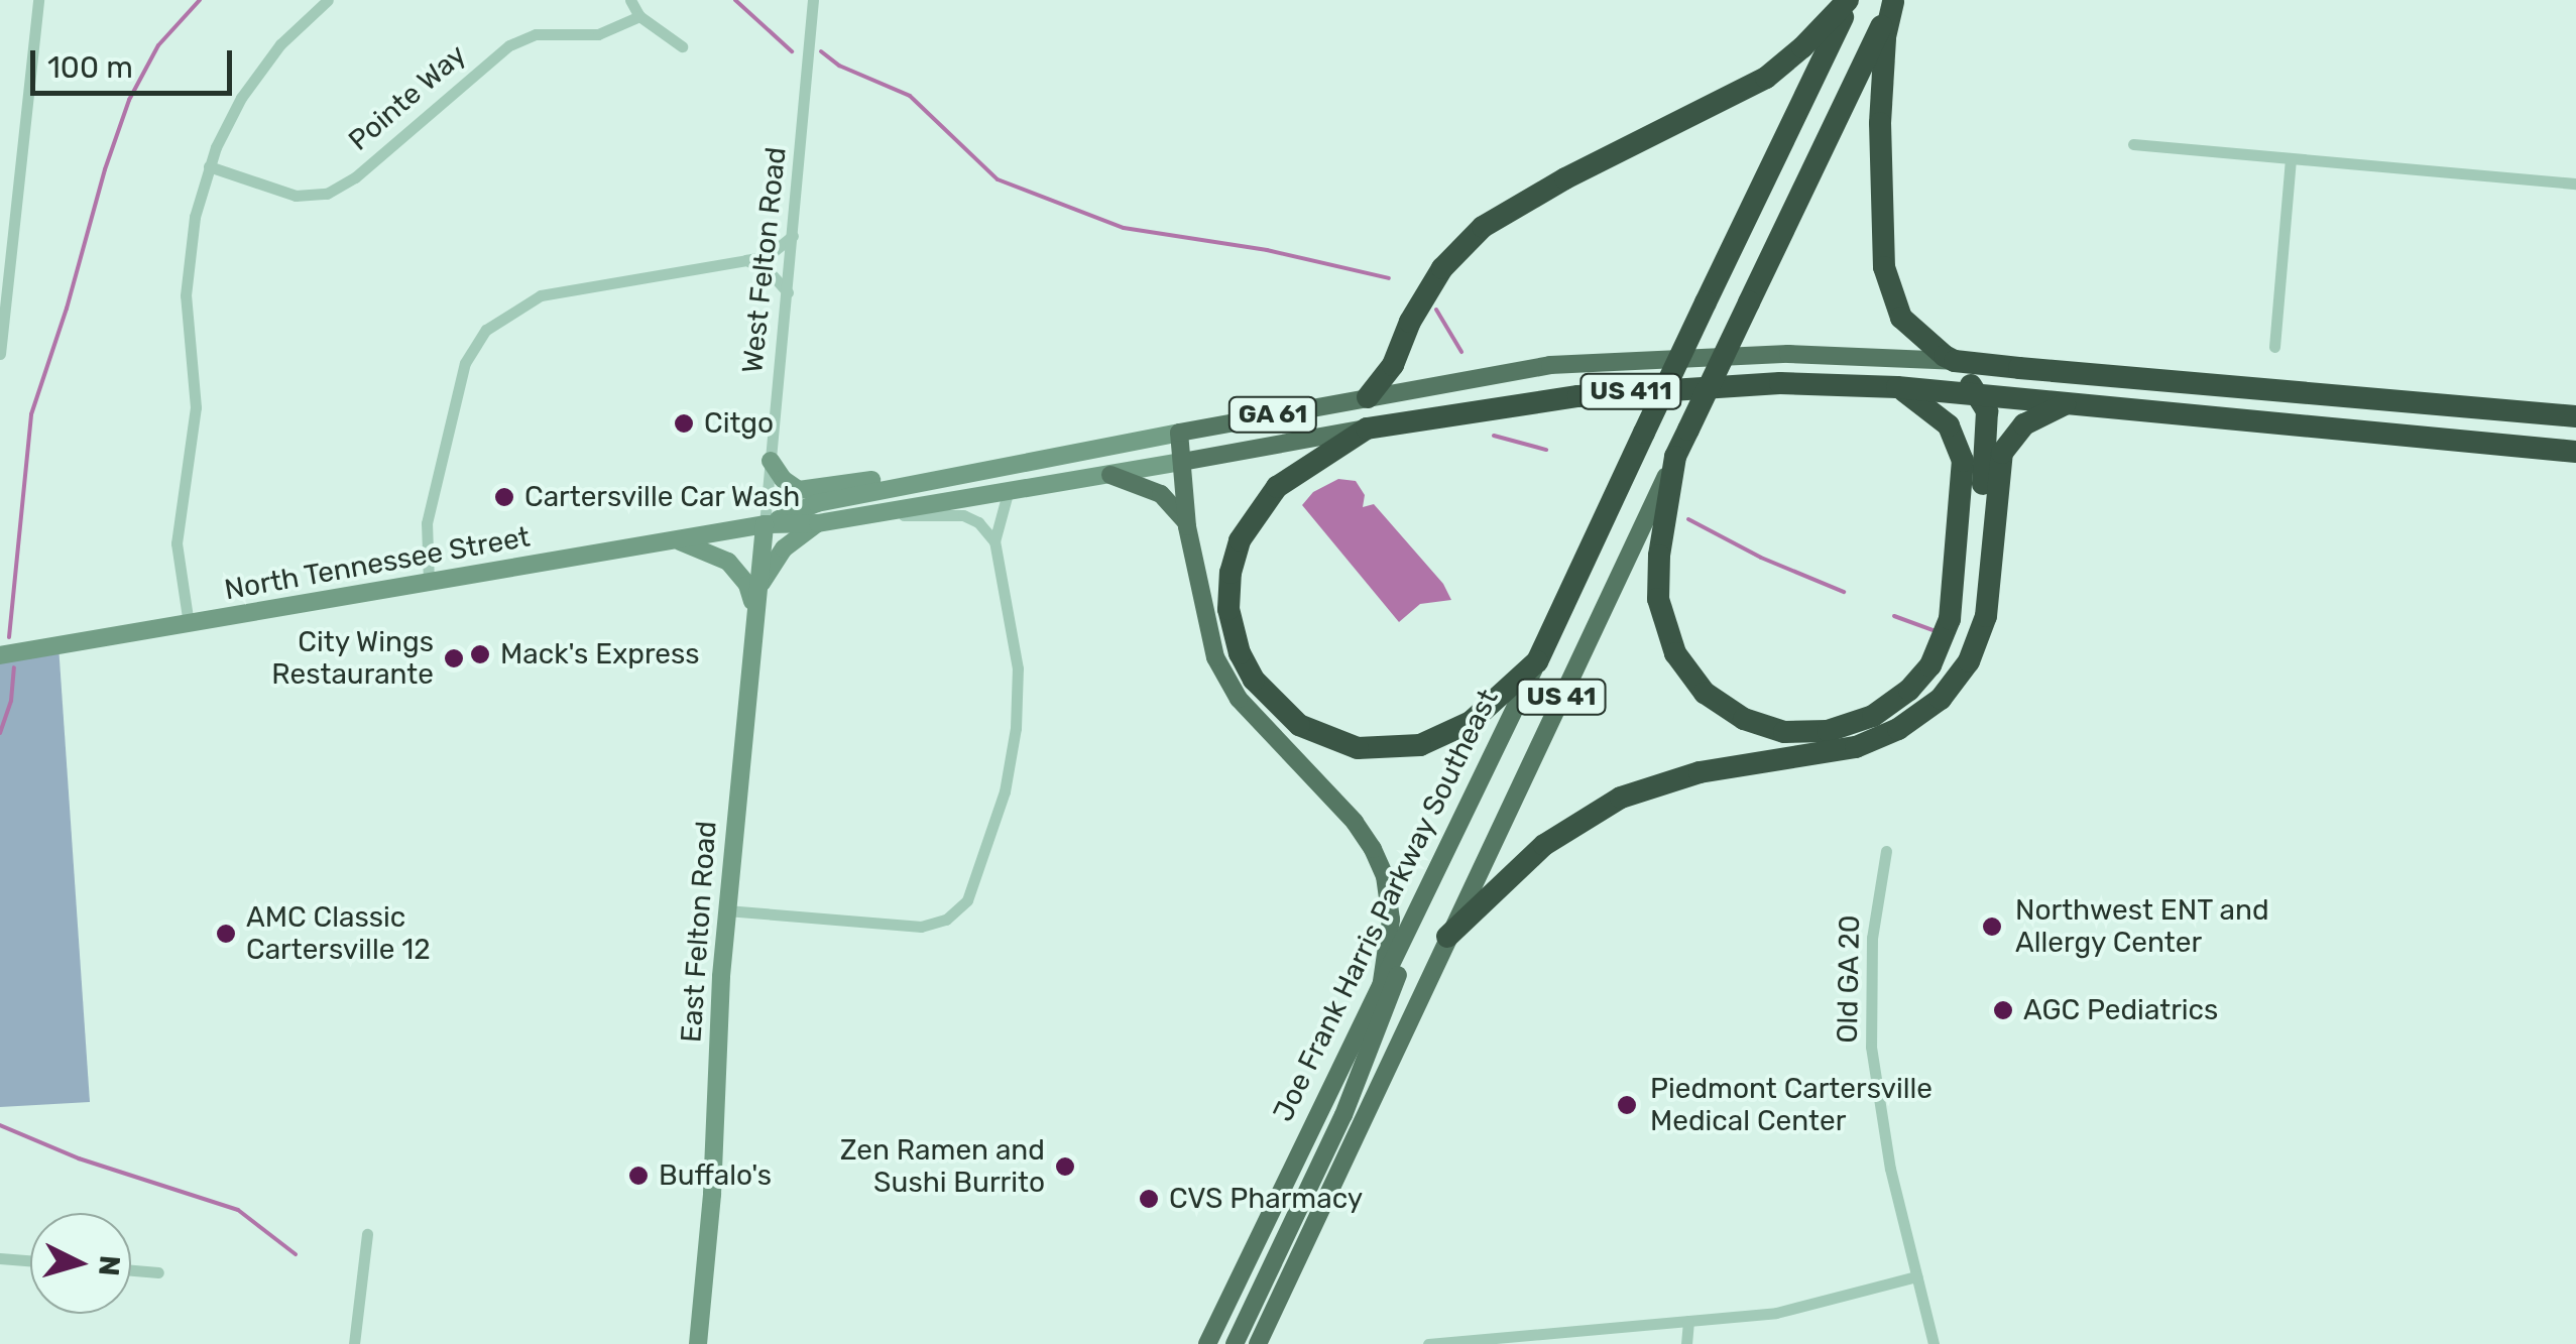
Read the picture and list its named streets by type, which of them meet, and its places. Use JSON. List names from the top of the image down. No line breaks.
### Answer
{"streets":{"highway":["US 411","US 41","Joe Frank Harris Parkway Southeast"],"main road":["GA 61","North Tennessee Street","East Felton Road"],"street":["Pointe Way","West Felton Road","Old GA 20"]},"crossings":[["West Felton Road","North Tennessee Street"],["West Felton Road","East Felton Road"],["US 411","GA 61"],["US 411","Joe Frank Harris Parkway Southeast"],["GA 61","North Tennessee Street"],["North Tennessee Street","East Felton Road"]],"places":["Citgo","Cartersville Car Wash","Mack's Express","City Wings Restaurante","Northwest ENT and Allergy Center","AMC Classic Cartersville 12","AGC Pediatrics","Piedmont Cartersville Medical Center","Zen Ramen and Sushi Burrito","Buffalo's","CVS Pharmacy"],"scale_bar":"100 m","north":"right"}
